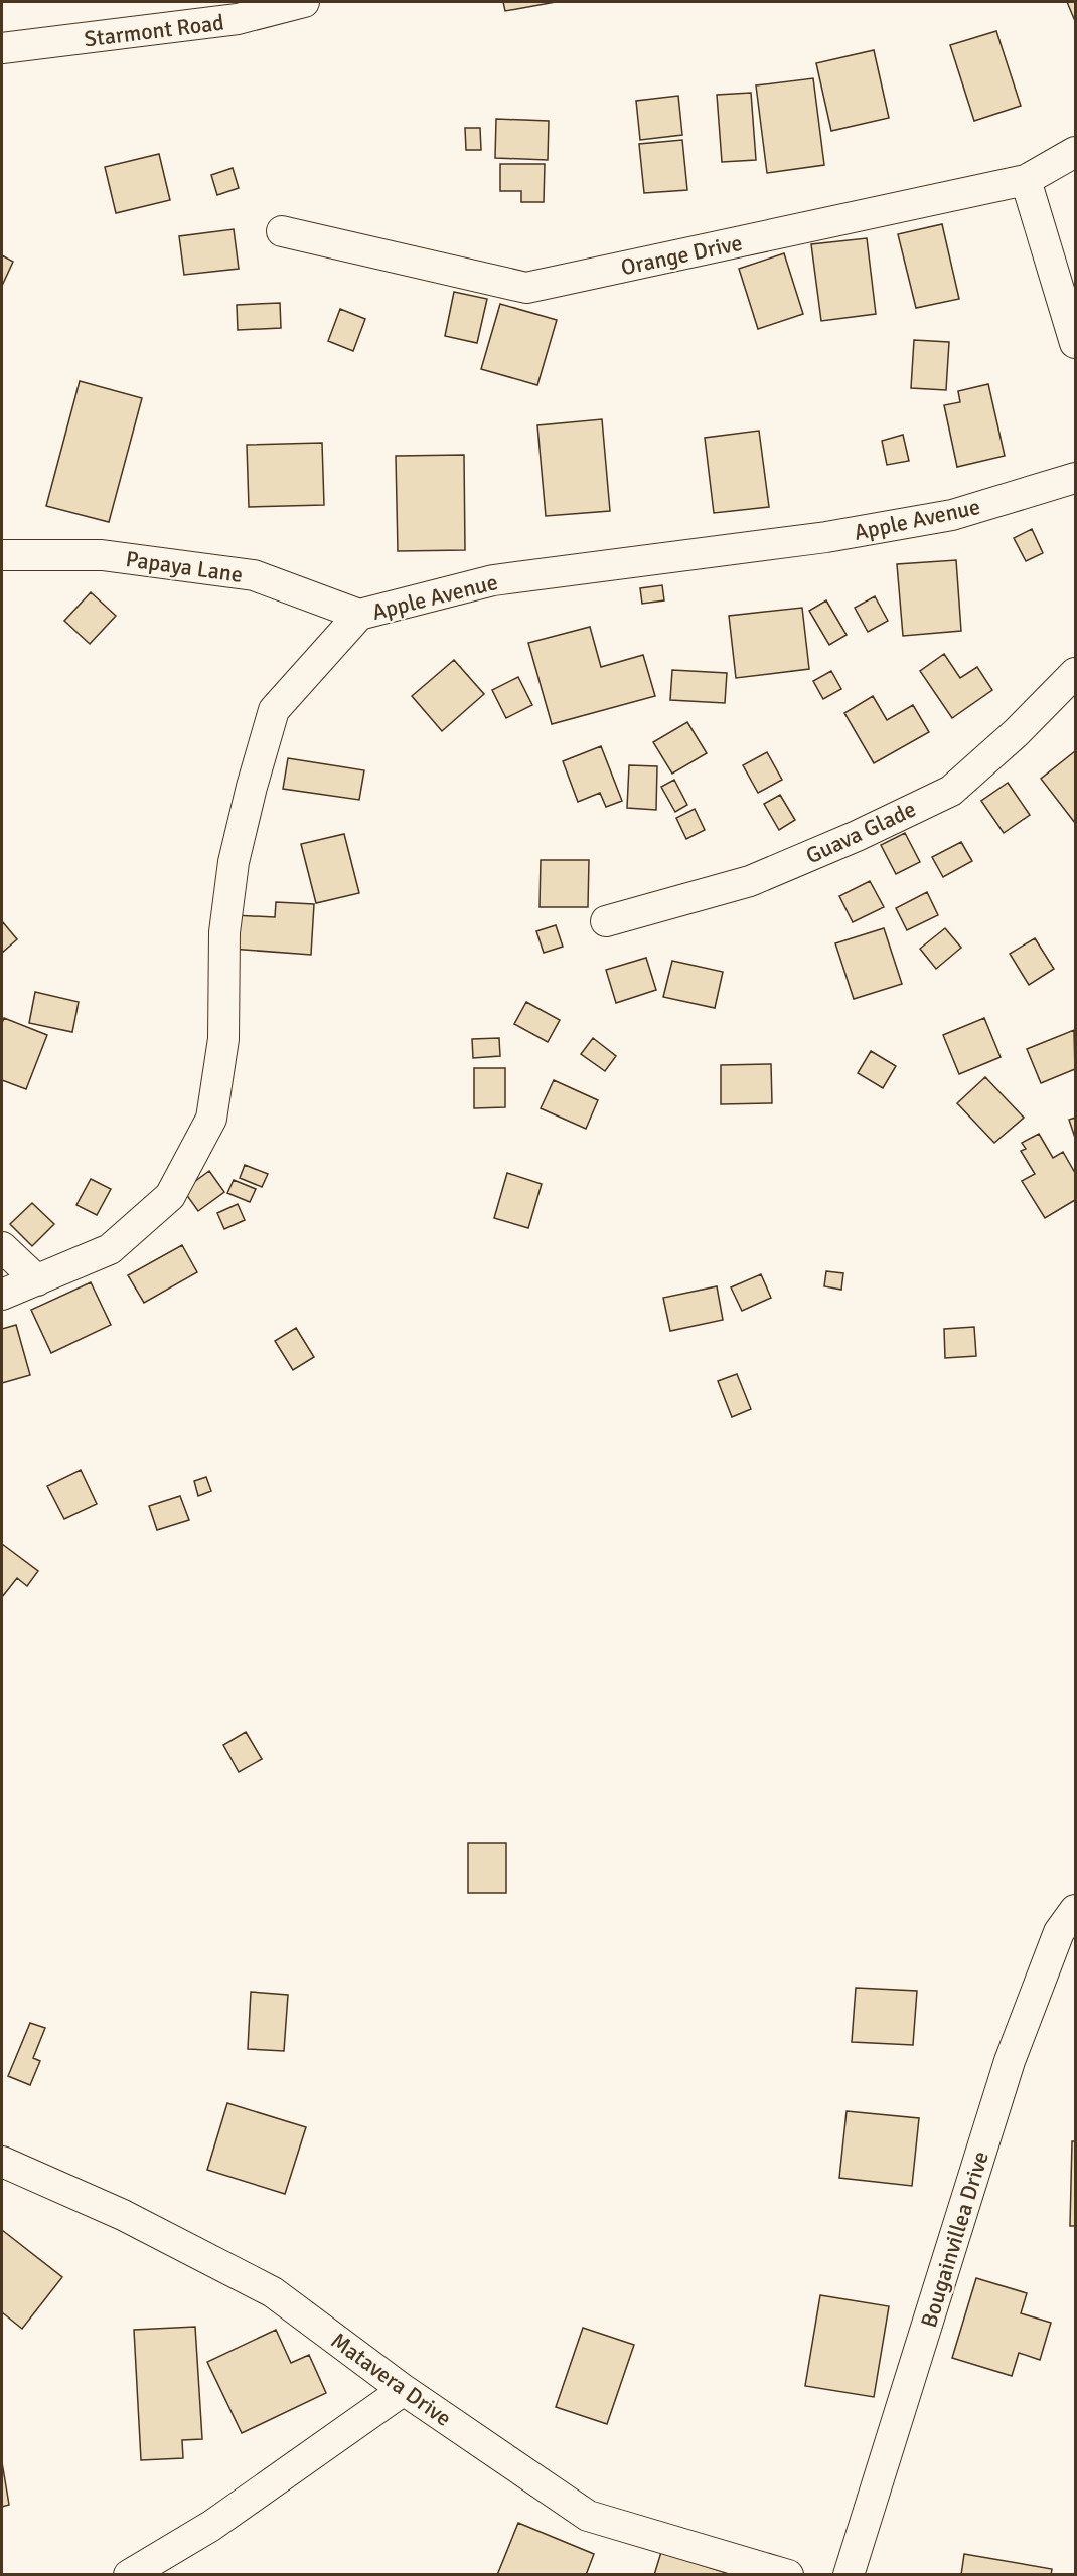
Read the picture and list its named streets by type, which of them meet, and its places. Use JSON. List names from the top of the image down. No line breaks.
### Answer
{"streets":{"street":["Starmont Road","Orange Drive","Apple Avenue","Papaya Lane","Guava Glade","Bougainvillea Drive","Matavera Drive"]},"crossings":[["Apple Avenue","Papaya Lane"]]}
